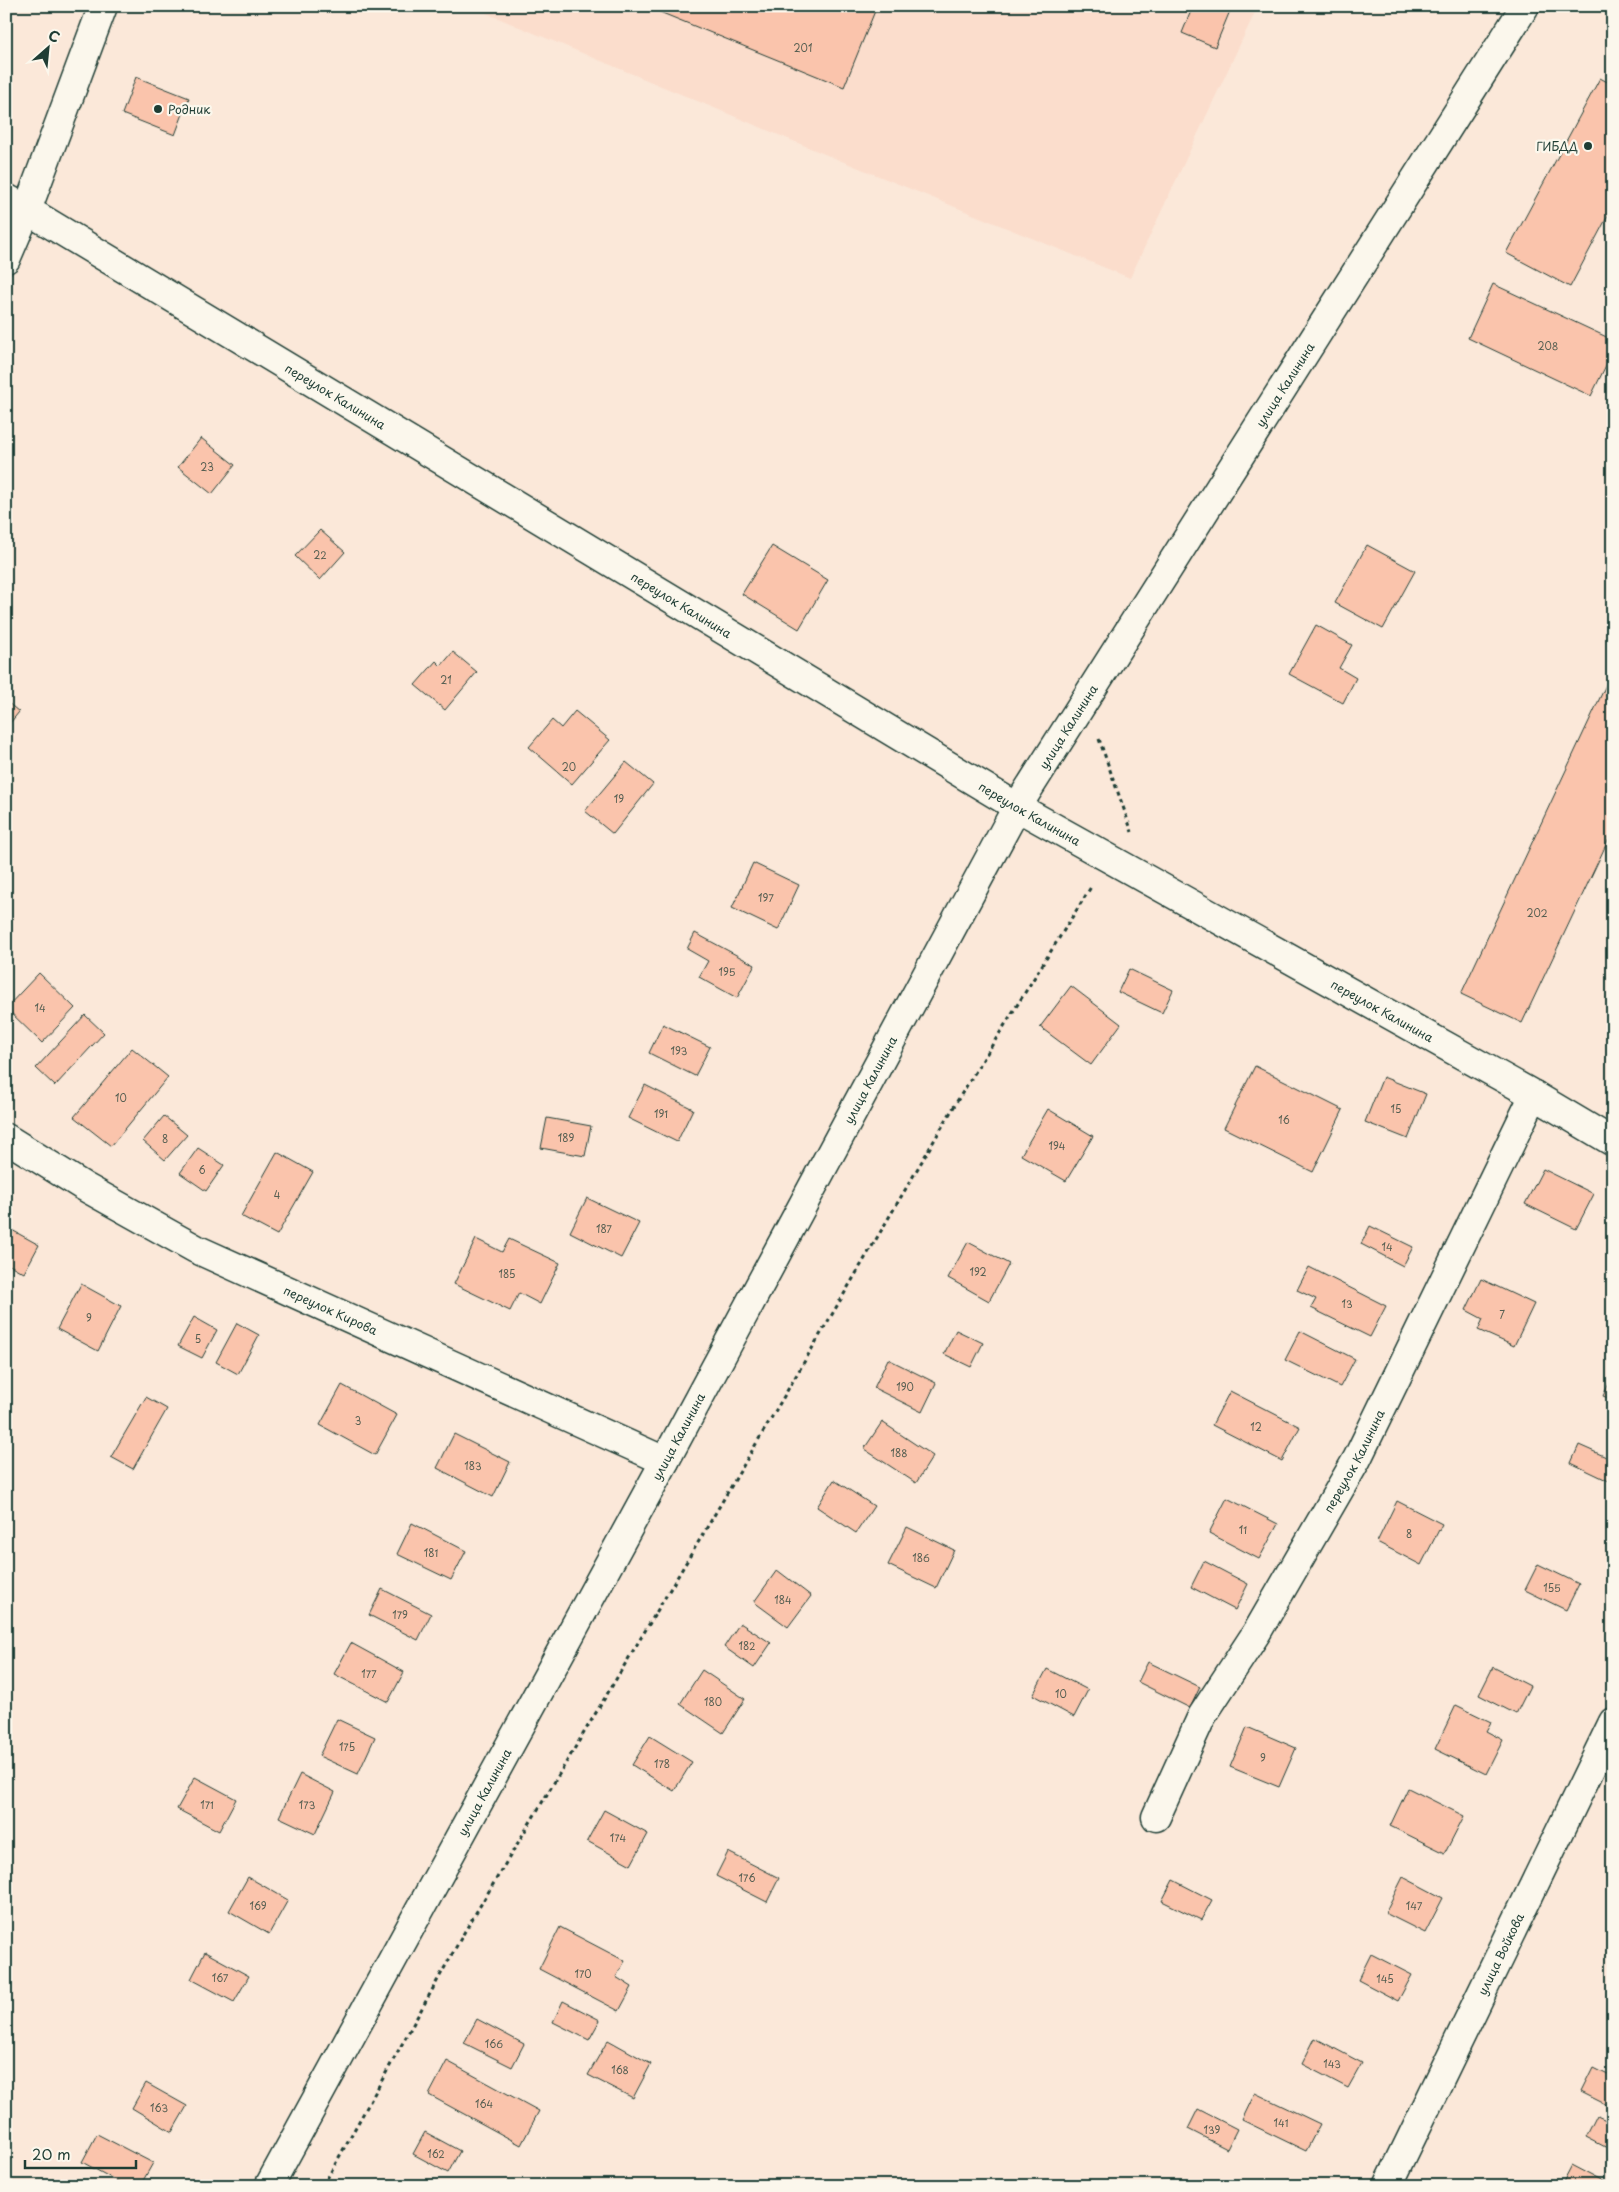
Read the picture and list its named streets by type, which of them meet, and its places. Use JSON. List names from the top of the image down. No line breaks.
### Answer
{"streets":{"street":["улица Калинина","переулок Калинина","переулок Кирова","улица Войкова"]},"crossings":[["улица Калинина","переулок Калинина"],["улица Калинина","переулок Кирова"]],"places":["Родник","ГИБДД"],"house_numbers":["201","208","23","22","21","20","19","197","202","195","14","193","10","15","191","16","189","8","194","6","4","187","14","192","185","13","7","9","5","190","3","12","188","183","11","8","181","186","155","184","179","182","177","10","180","175","9","178","171","173","174","176","169","147","170","167","145","166","143","168","164","163","141","139","162"],"scale_bar":"20 m","north":"top right"}
